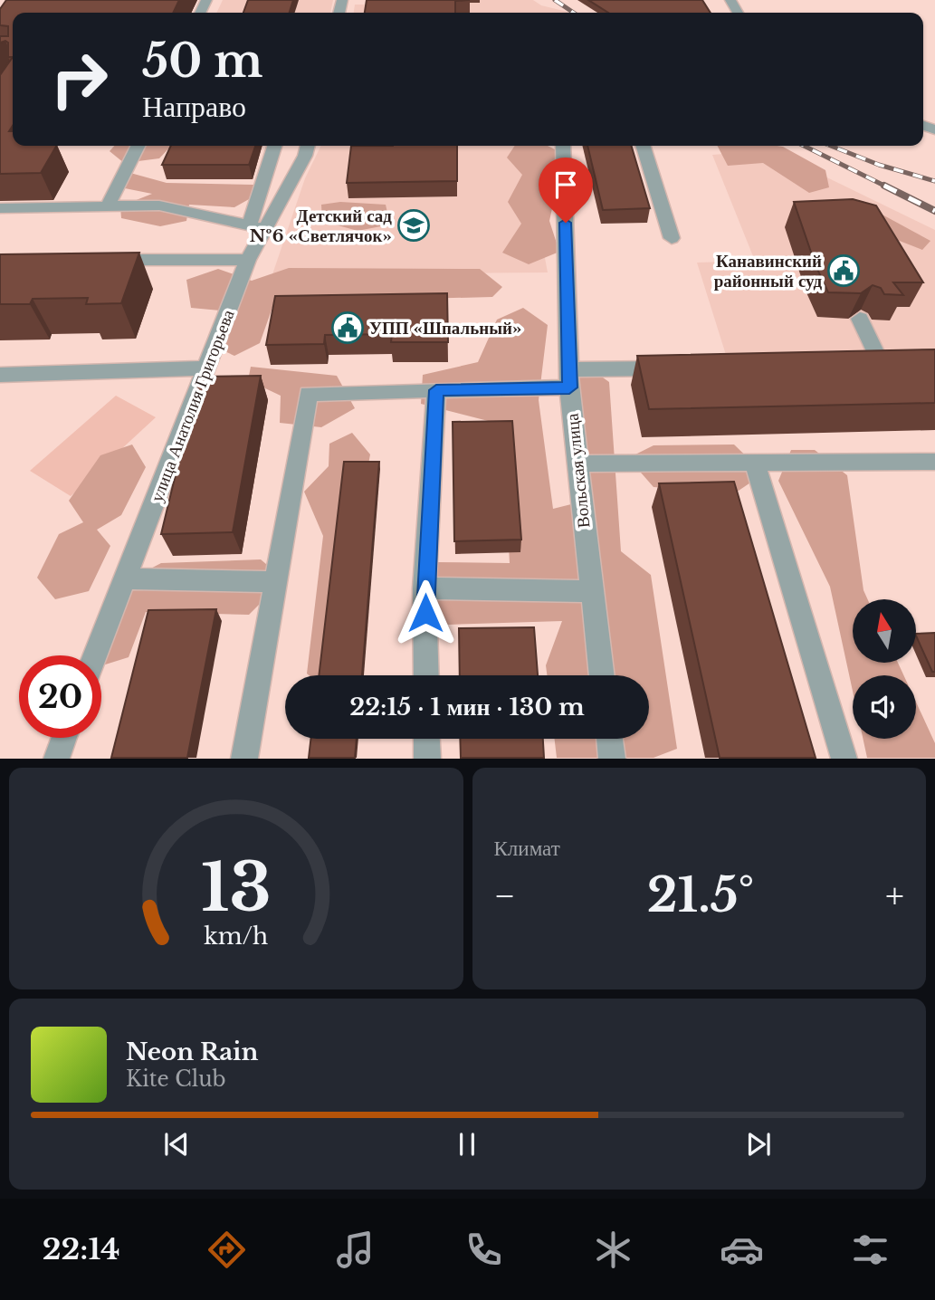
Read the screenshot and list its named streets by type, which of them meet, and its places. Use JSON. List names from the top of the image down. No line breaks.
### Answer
{"streets":{"street":["улица Анатолия Григорьева","Вольская улица"]},"places":{"school or university":["Детский сад №6 «Светлячок»"],"public building":["Канавинский районный суд","УПП «Шпальный»"]},"north":"top","page":{"turn":["50 m","Направо"],"limit":"20","trip":"22:15 · 1 мин · 130 m","tile":"Климат","heat":["−","21.5°","+"],"song":["Neon Rain","Kite Club"],"tabs":"22:14","gauge":["13","km/h"]}}
